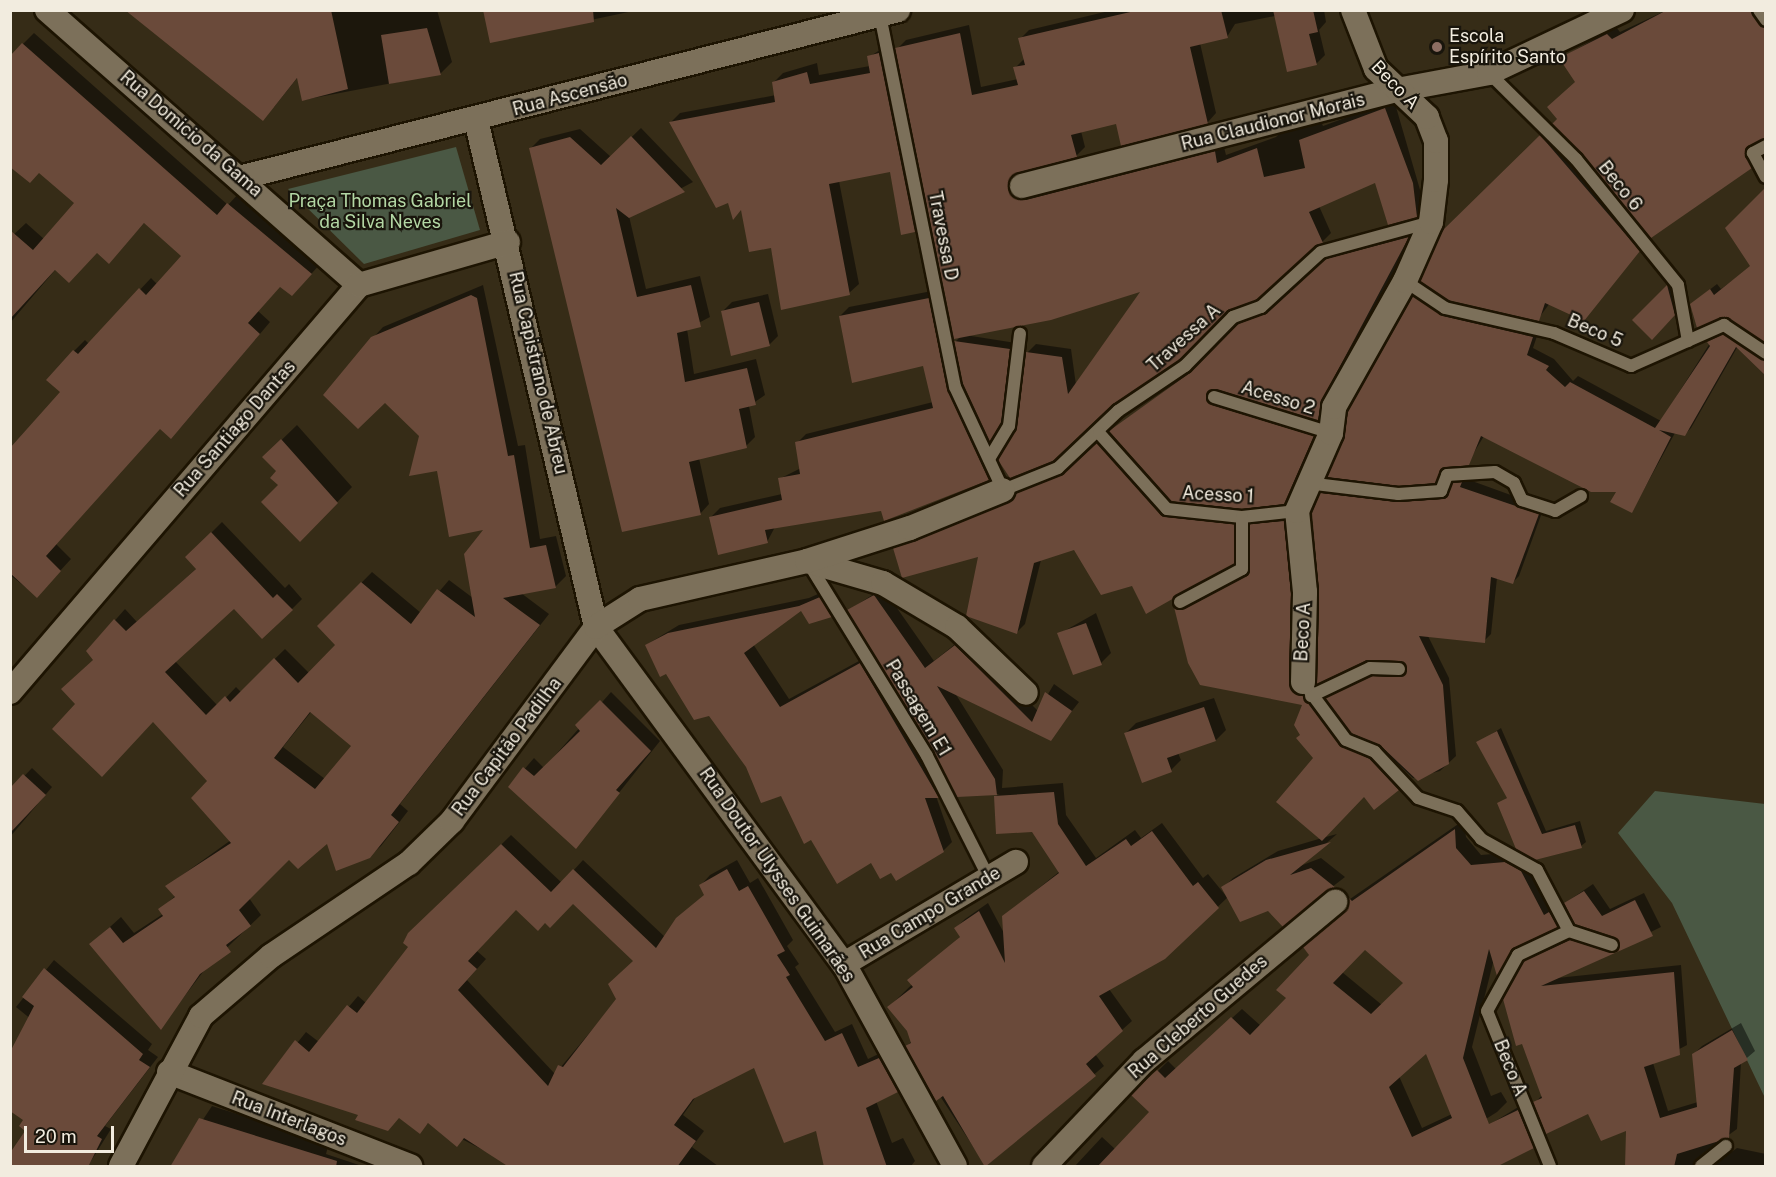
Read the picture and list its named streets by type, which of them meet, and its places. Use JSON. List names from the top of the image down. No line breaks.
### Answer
{"streets":{"street":["Beco A","Rua Ascensão","Rua Claudionor Morais","Rua Domicio da Gama","Rua Capistrano de Abreu","Rua Santiago Dantas","Rua Capitão Padilha","Rua Doutor Ulysses Guimarães","Rua Campo Grande","Rua Cleberto Guedes","Rua Interlagos"],"lane":["Beco 6","Travessa D","Beco 5","Travessa A","Acesso 2","Acesso 1","Passagem E1"]},"crossings":[["Beco A","Rua Claudionor Morais"],["Beco A","Beco 5"],["Beco A","Travessa A"],["Beco A","Acesso 2"],["Beco A","Acesso 1"],["Rua Ascensão","Rua Domicio da Gama"],["Rua Ascensão","Travessa D"],["Rua Ascensão","Rua Capistrano de Abreu"],["Rua Claudionor Morais","Beco 6"],["Rua Domicio da Gama","Rua Santiago Dantas"],["Beco 6","Beco 5"],["Travessa D","Travessa A"],["Travessa D","Rua Capitão Padilha"],["Travessa A","Acesso 1"],["Travessa A","Rua Capitão Padilha"],["Rua Capistrano de Abreu","Rua Capitão Padilha"],["Rua Capistrano de Abreu","Rua Doutor Ulysses Guimarães"],["Passagem E1","Rua Capitão Padilha"],["Passagem E1","Rua Campo Grande"],["Rua Capitão Padilha","Rua Doutor Ulysses Guimarães"],["Rua Capitão Padilha","Rua Interlagos"],["Rua Doutor Ulysses Guimarães","Rua Campo Grande"]],"parks":["Praça Thomas Gabriel da Silva Neves"],"places":["Escola Espírito Santo"],"scale_bar":"20 m"}
